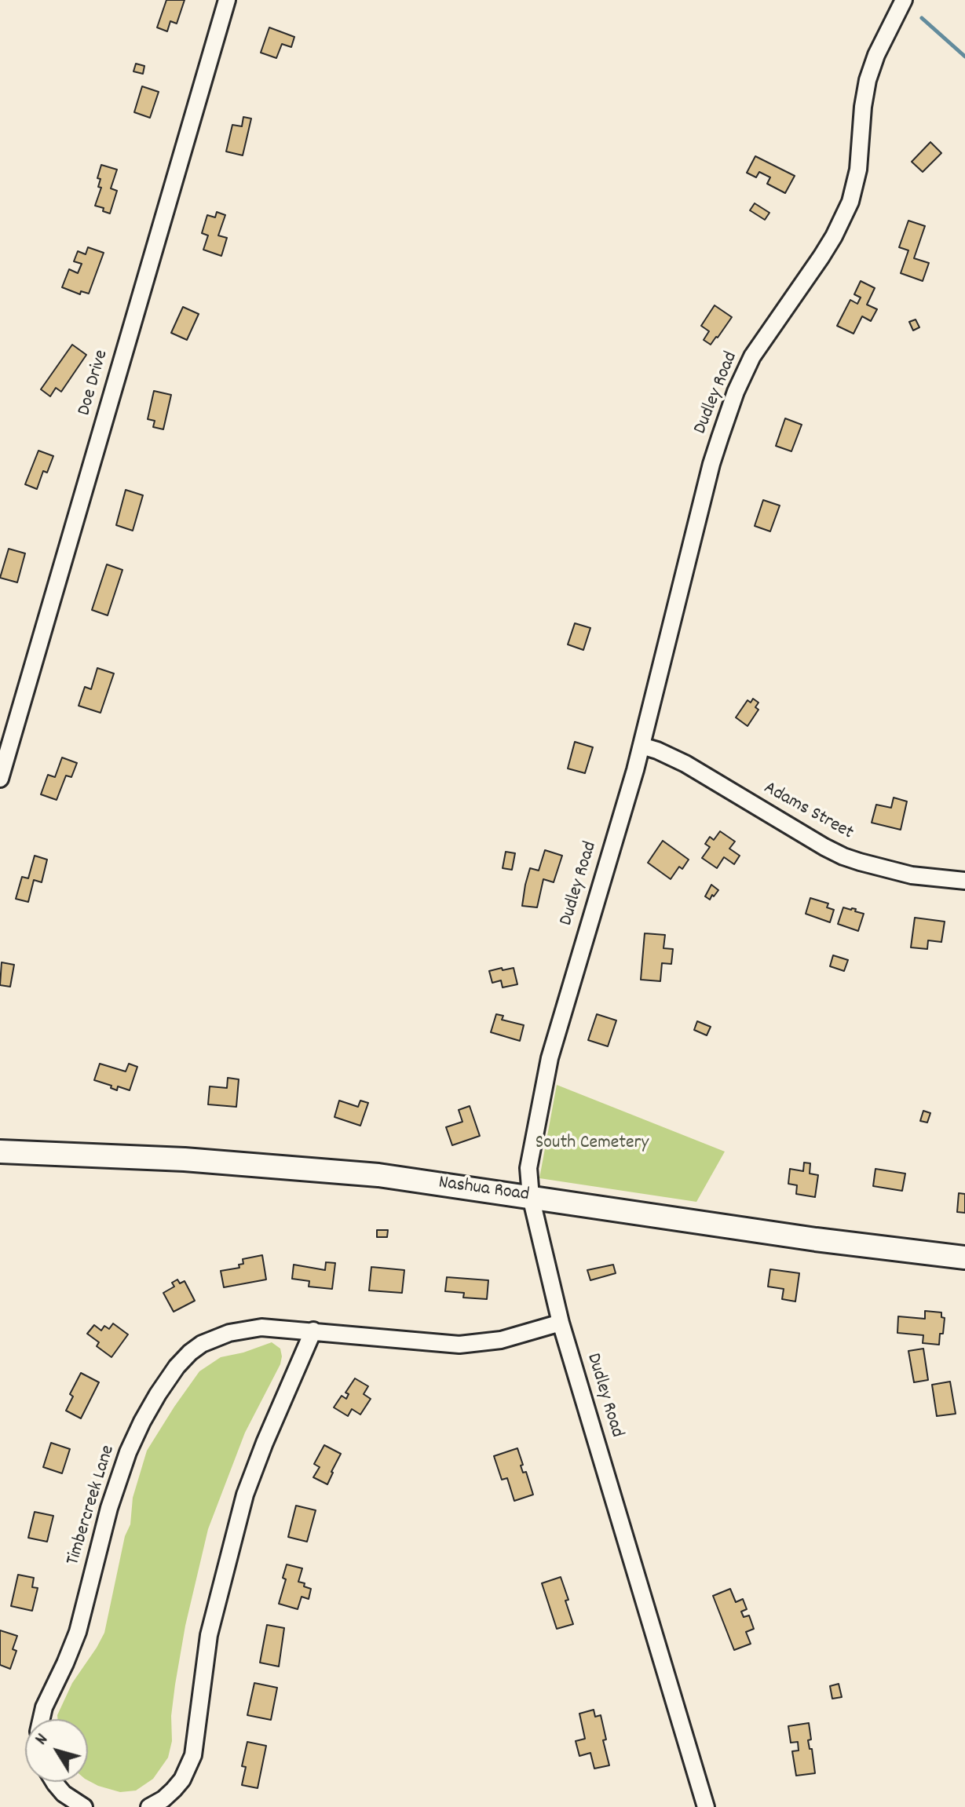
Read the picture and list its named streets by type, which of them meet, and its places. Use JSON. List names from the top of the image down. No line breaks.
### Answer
{"streets":{"main road":["Nashua Road"],"street":["Doe Drive","Dudley Road","Adams Street","Timbercreek Lane"]},"crossings":[["Dudley Road","Adams Street"],["Dudley Road","Nashua Road"],["Dudley Road","Timbercreek Lane"]],"parks":["South Cemetery"],"north":"top left"}
